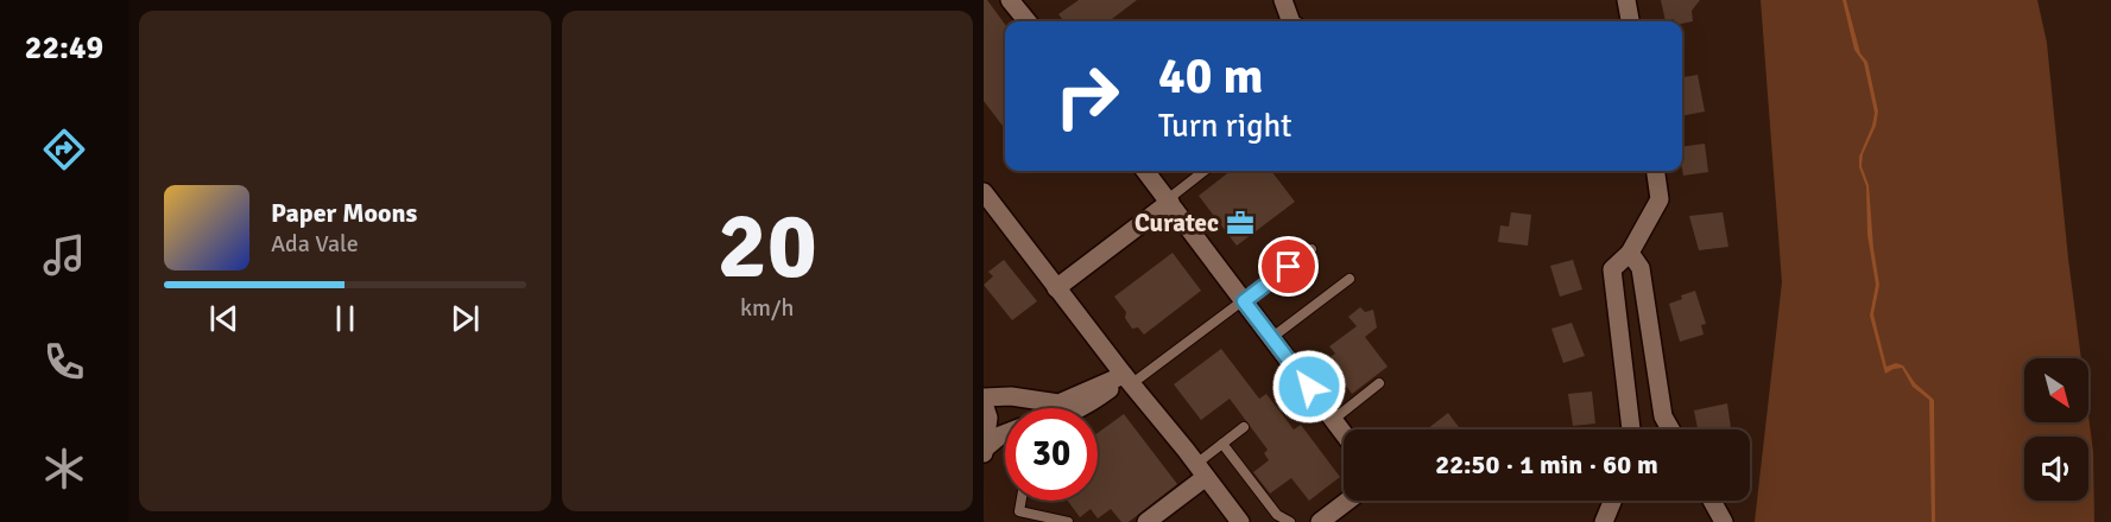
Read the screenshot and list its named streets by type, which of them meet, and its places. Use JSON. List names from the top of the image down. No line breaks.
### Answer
{"places":{"office":["Curatec"]},"north":"bottom right","page":{"tabs":"22:49","tile":["20","km/h"],"turn":["40 m","Turn right"],"song":["Paper Moons","Ada Vale"],"limit":"30","trip":"22:50 · 1 min · 60 m"}}
